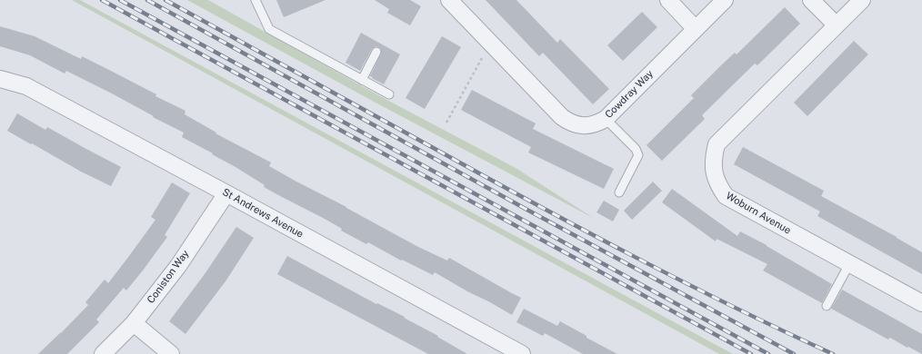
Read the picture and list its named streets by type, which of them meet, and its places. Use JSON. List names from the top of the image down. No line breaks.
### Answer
{"streets":{"street":["Cowdray Way","St Andrews Avenue","Woburn Avenue","Coniston Way"]},"crossings":[["St Andrews Avenue","Coniston Way"]]}
